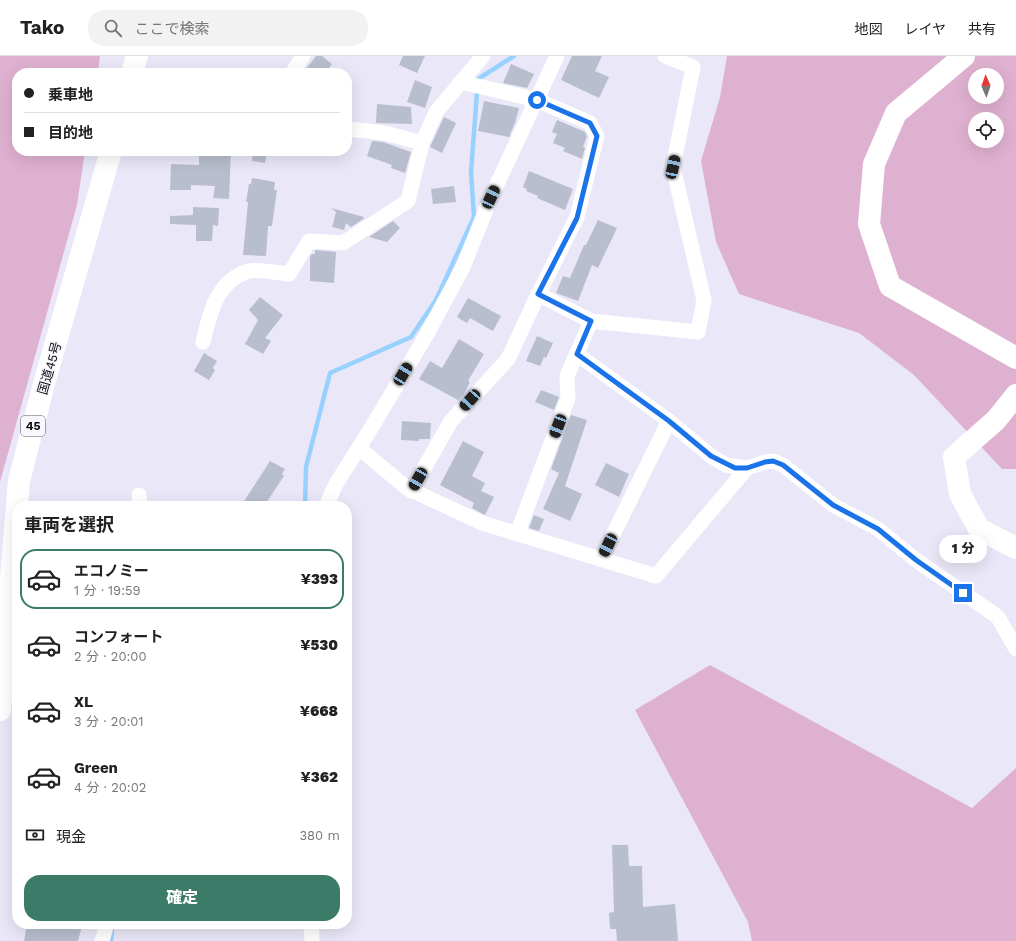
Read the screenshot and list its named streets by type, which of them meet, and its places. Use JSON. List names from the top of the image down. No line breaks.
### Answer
{"streets":{"main road":["国道45号","45"]},"north":"top","page":{"header":"Tako","search":"ここで検索","nav":["地図","レイヤ","共有"],"banner":["乗車地","目的地"],"heading":"車両を選択","bubble":"1 分","list":[{"name":"エコノミー","note":"1 分 · 19:59","value":"¥393"},{"name":"コンフォート","note":"2 分 · 20:00","value":"¥530"},{"name":"XL","note":"3 分 · 20:01","value":"¥668"},{"name":"Green","note":"4 分 · 20:02","value":"¥362"}],"pay":["現金","380 m"],"buttons":"確定"}}
